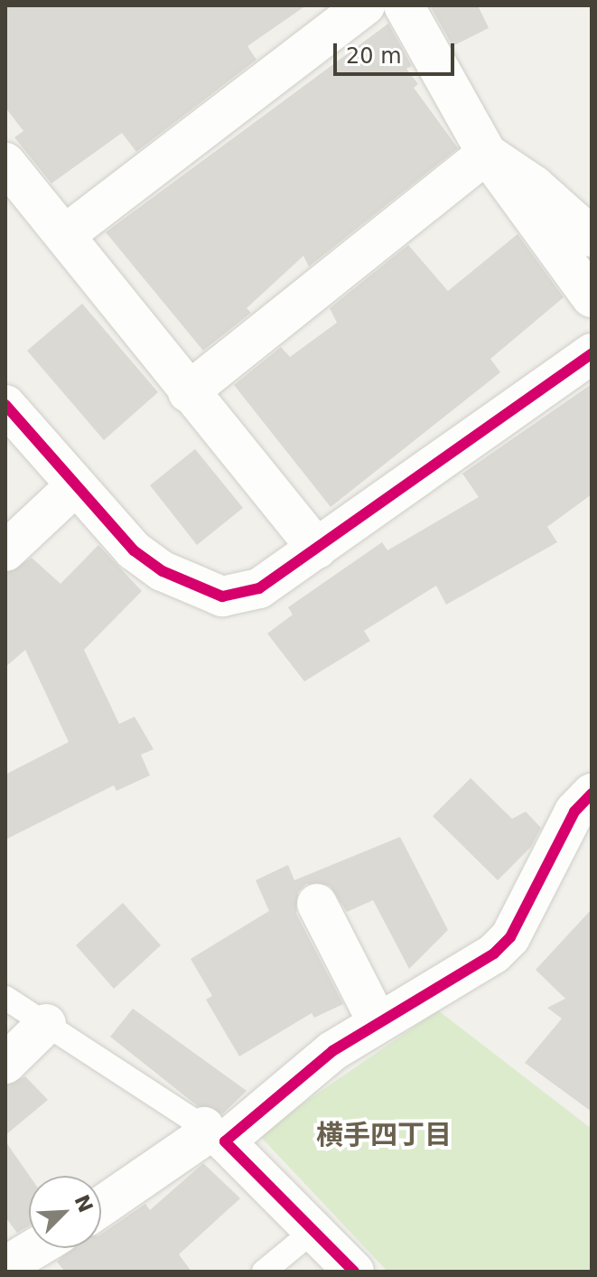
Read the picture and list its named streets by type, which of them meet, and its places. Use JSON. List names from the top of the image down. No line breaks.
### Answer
{"districts":["横手四丁目"],"scale_bar":"20 m","north":"top right"}
